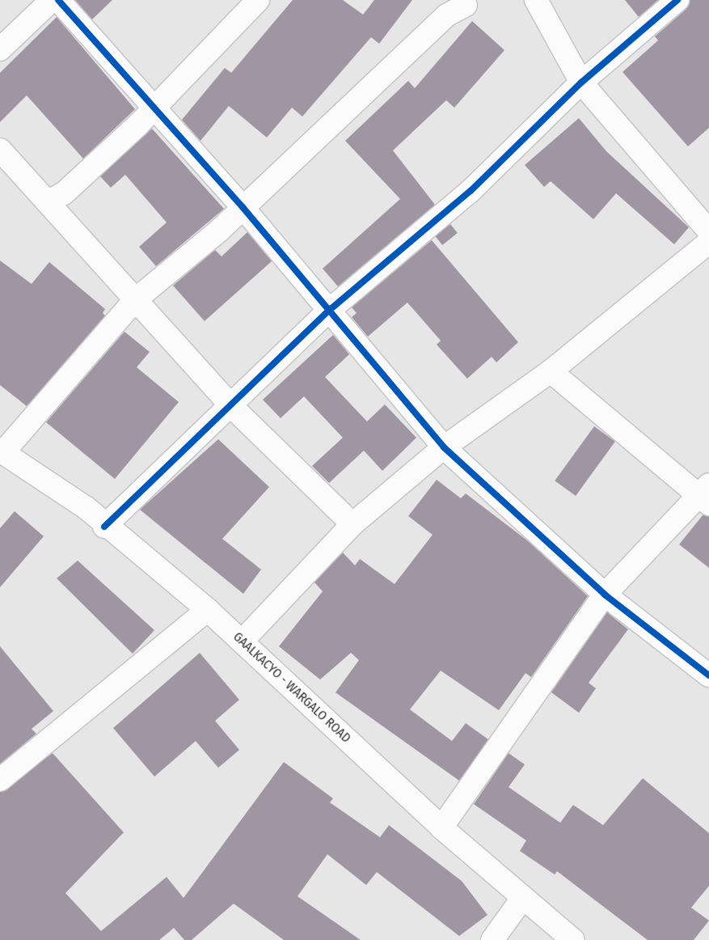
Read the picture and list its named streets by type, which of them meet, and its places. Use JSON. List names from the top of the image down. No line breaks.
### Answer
{"streets":{"street":["GAALKACYO - WARGALO ROAD"]}}
